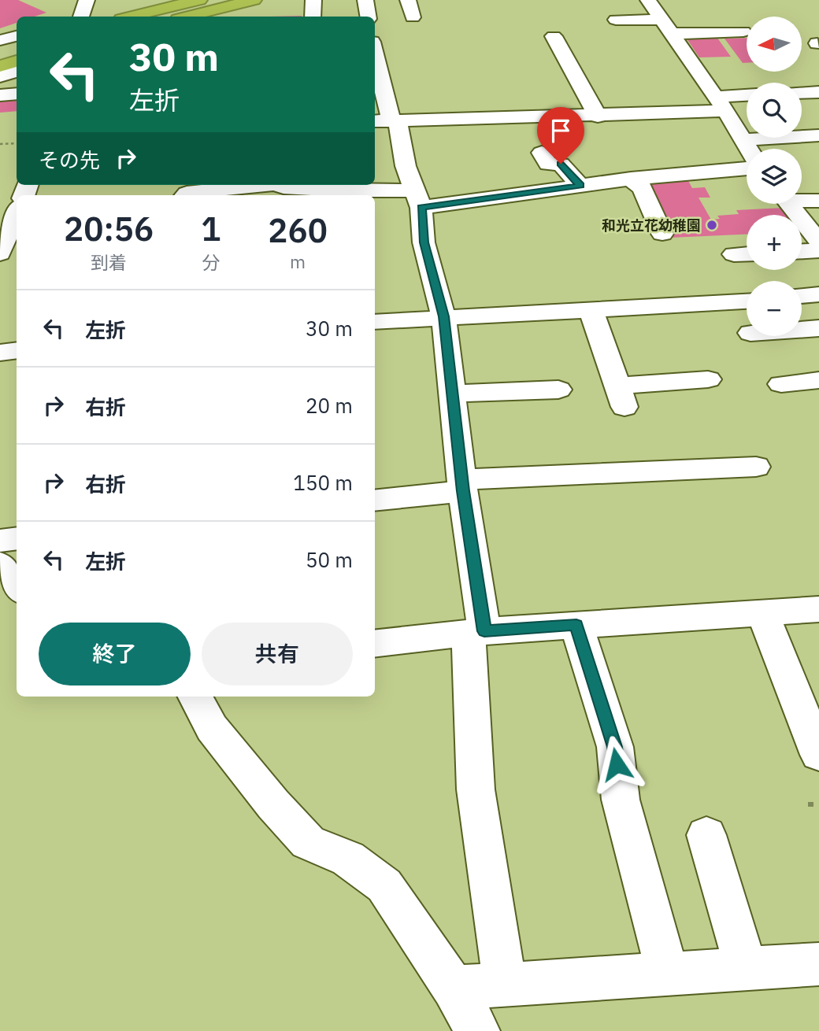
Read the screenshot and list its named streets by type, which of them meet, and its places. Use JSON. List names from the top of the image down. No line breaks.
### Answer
{"places":["和光立花幼稚園"],"north":"left","page":{"map_buttons":["+","−"],"turn":["30 m","左折"],"then":"その先","eta":["20:56","到着","1","分","260","m"],"list":[{"name":"左折","value":"30 m"},{"name":"右折","value":"20 m"},{"name":"右折","value":"150 m"},{"name":"左折","value":"50 m"}],"buttons":["終了","共有"]}}
